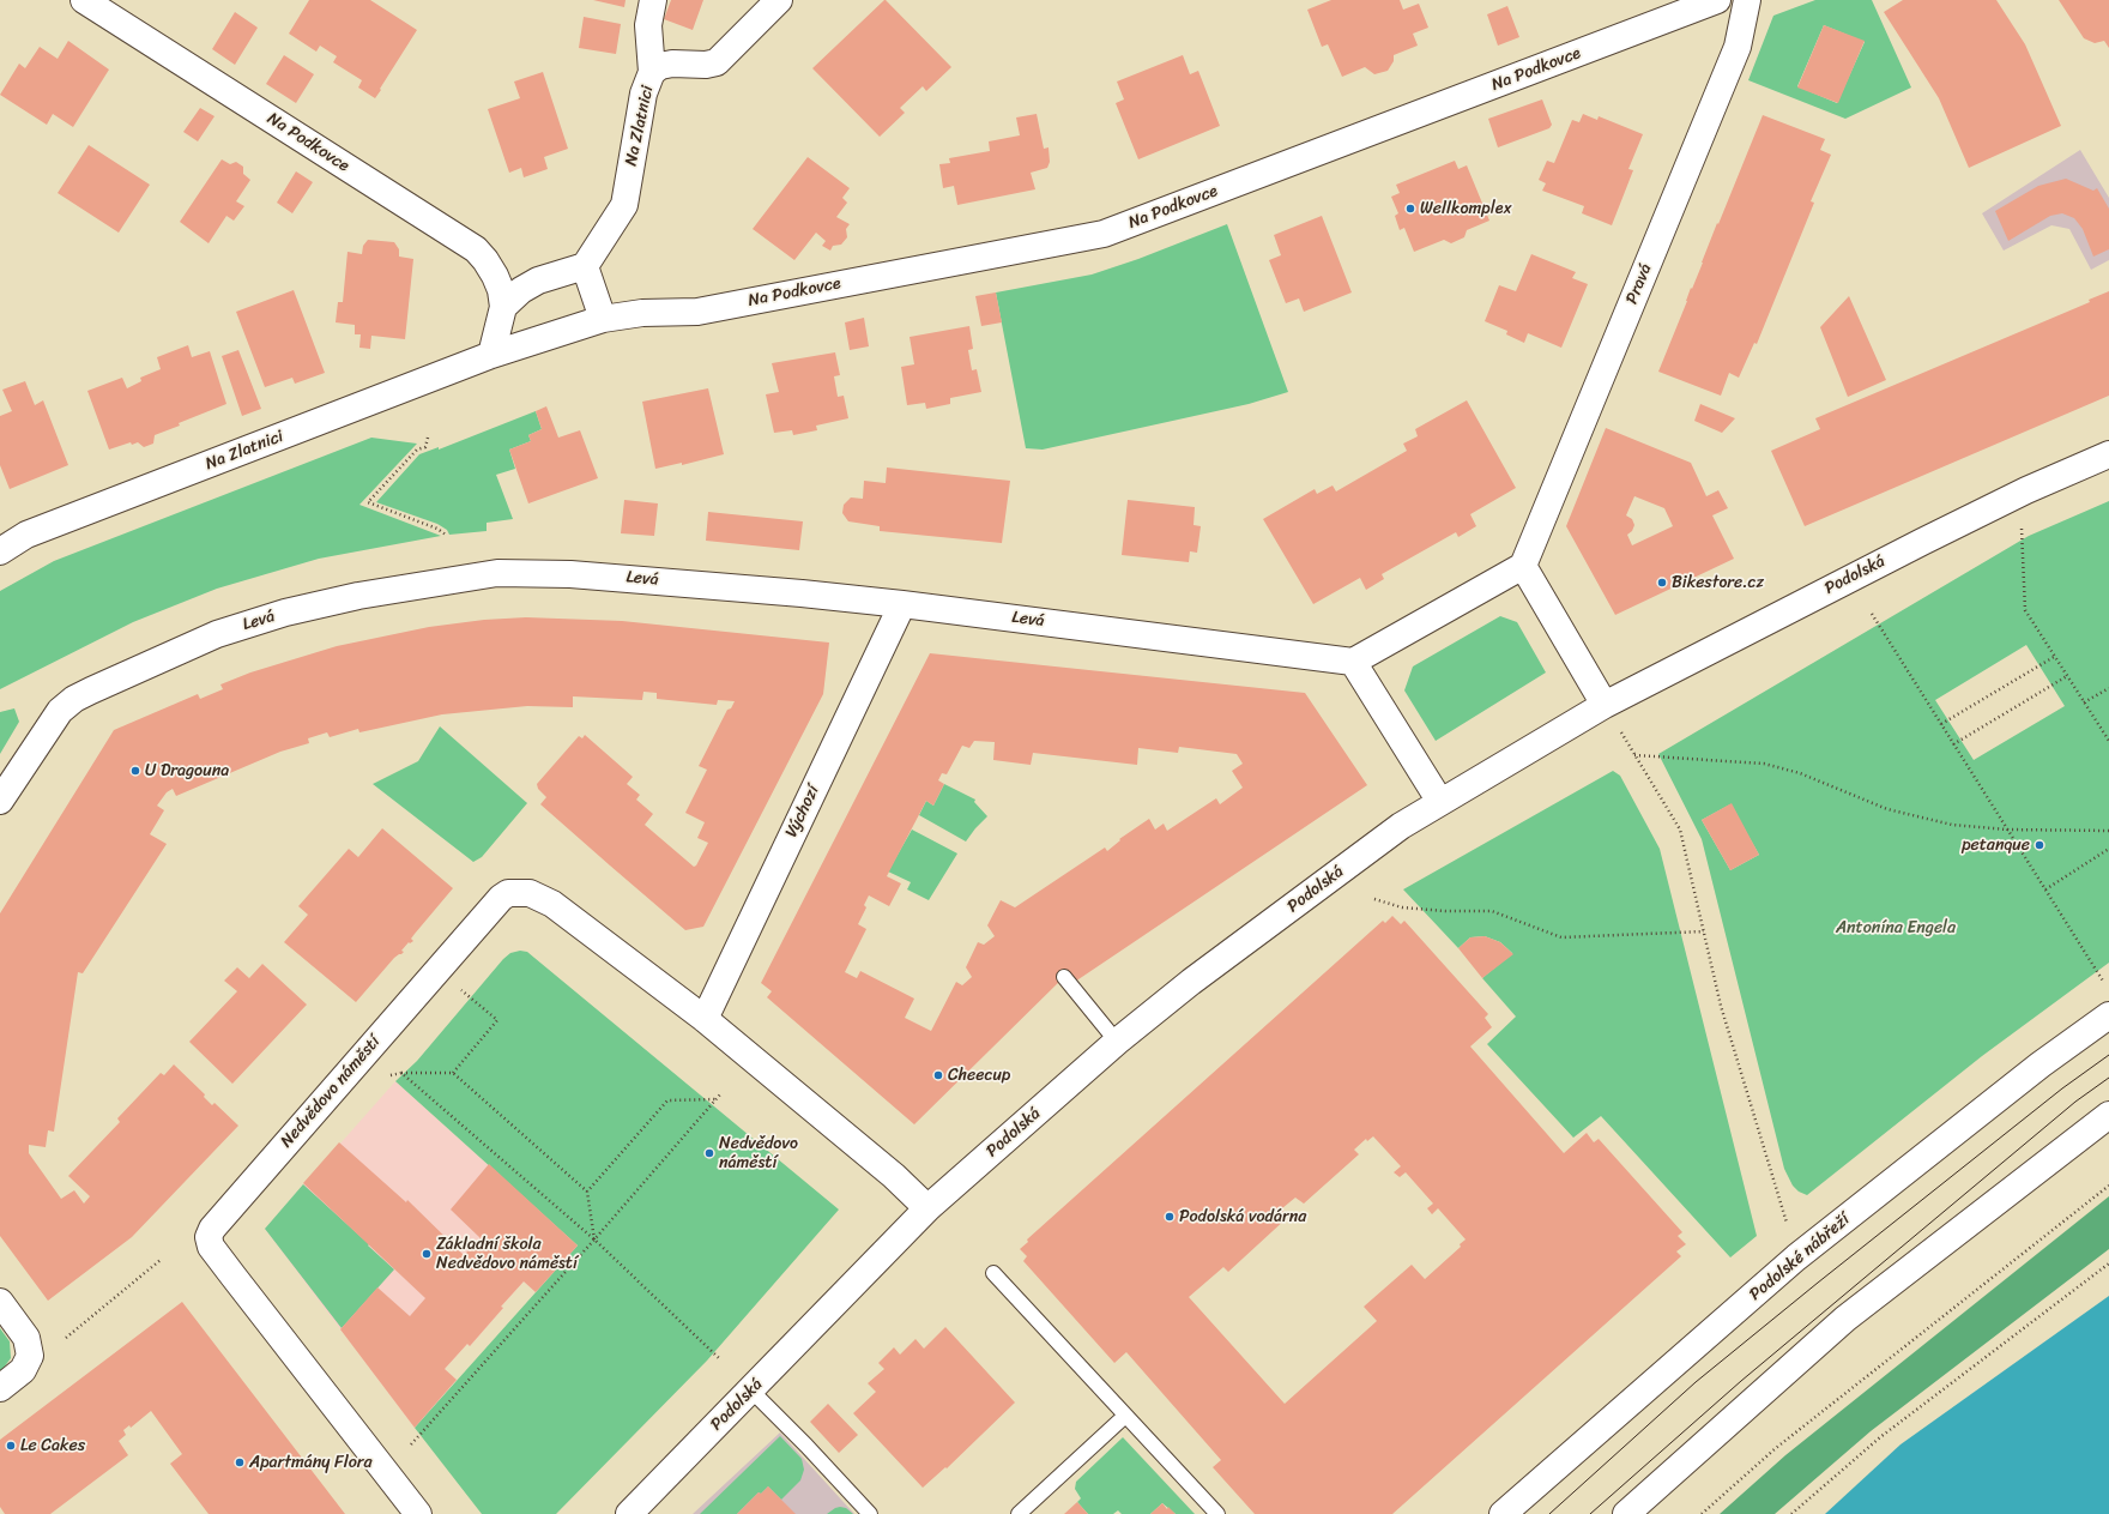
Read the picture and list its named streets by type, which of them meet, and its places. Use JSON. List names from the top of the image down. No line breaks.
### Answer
{"streets":{"street":["Na Podkovce","Na Zlatnici","Pravá","Podolská","Levá","Výchozí","Nedvědovo náměstí","Podolské nábřeží"]},"crossings":[["Na Podkovce","Na Zlatnici"],["Podolská","Nedvědovo náměstí"],["Levá","Výchozí"],["Výchozí","Nedvědovo náměstí"]],"parks":["Antonína Engela"],"places":["Wellkomplex","Bikestore.cz","U Dragouna","petanque","Cheecup","Nedvědovo náměstí","Podolská vodárna","Základní škola Nedvědovo náměstí","Le Cakes","Apartmány Flora"]}
